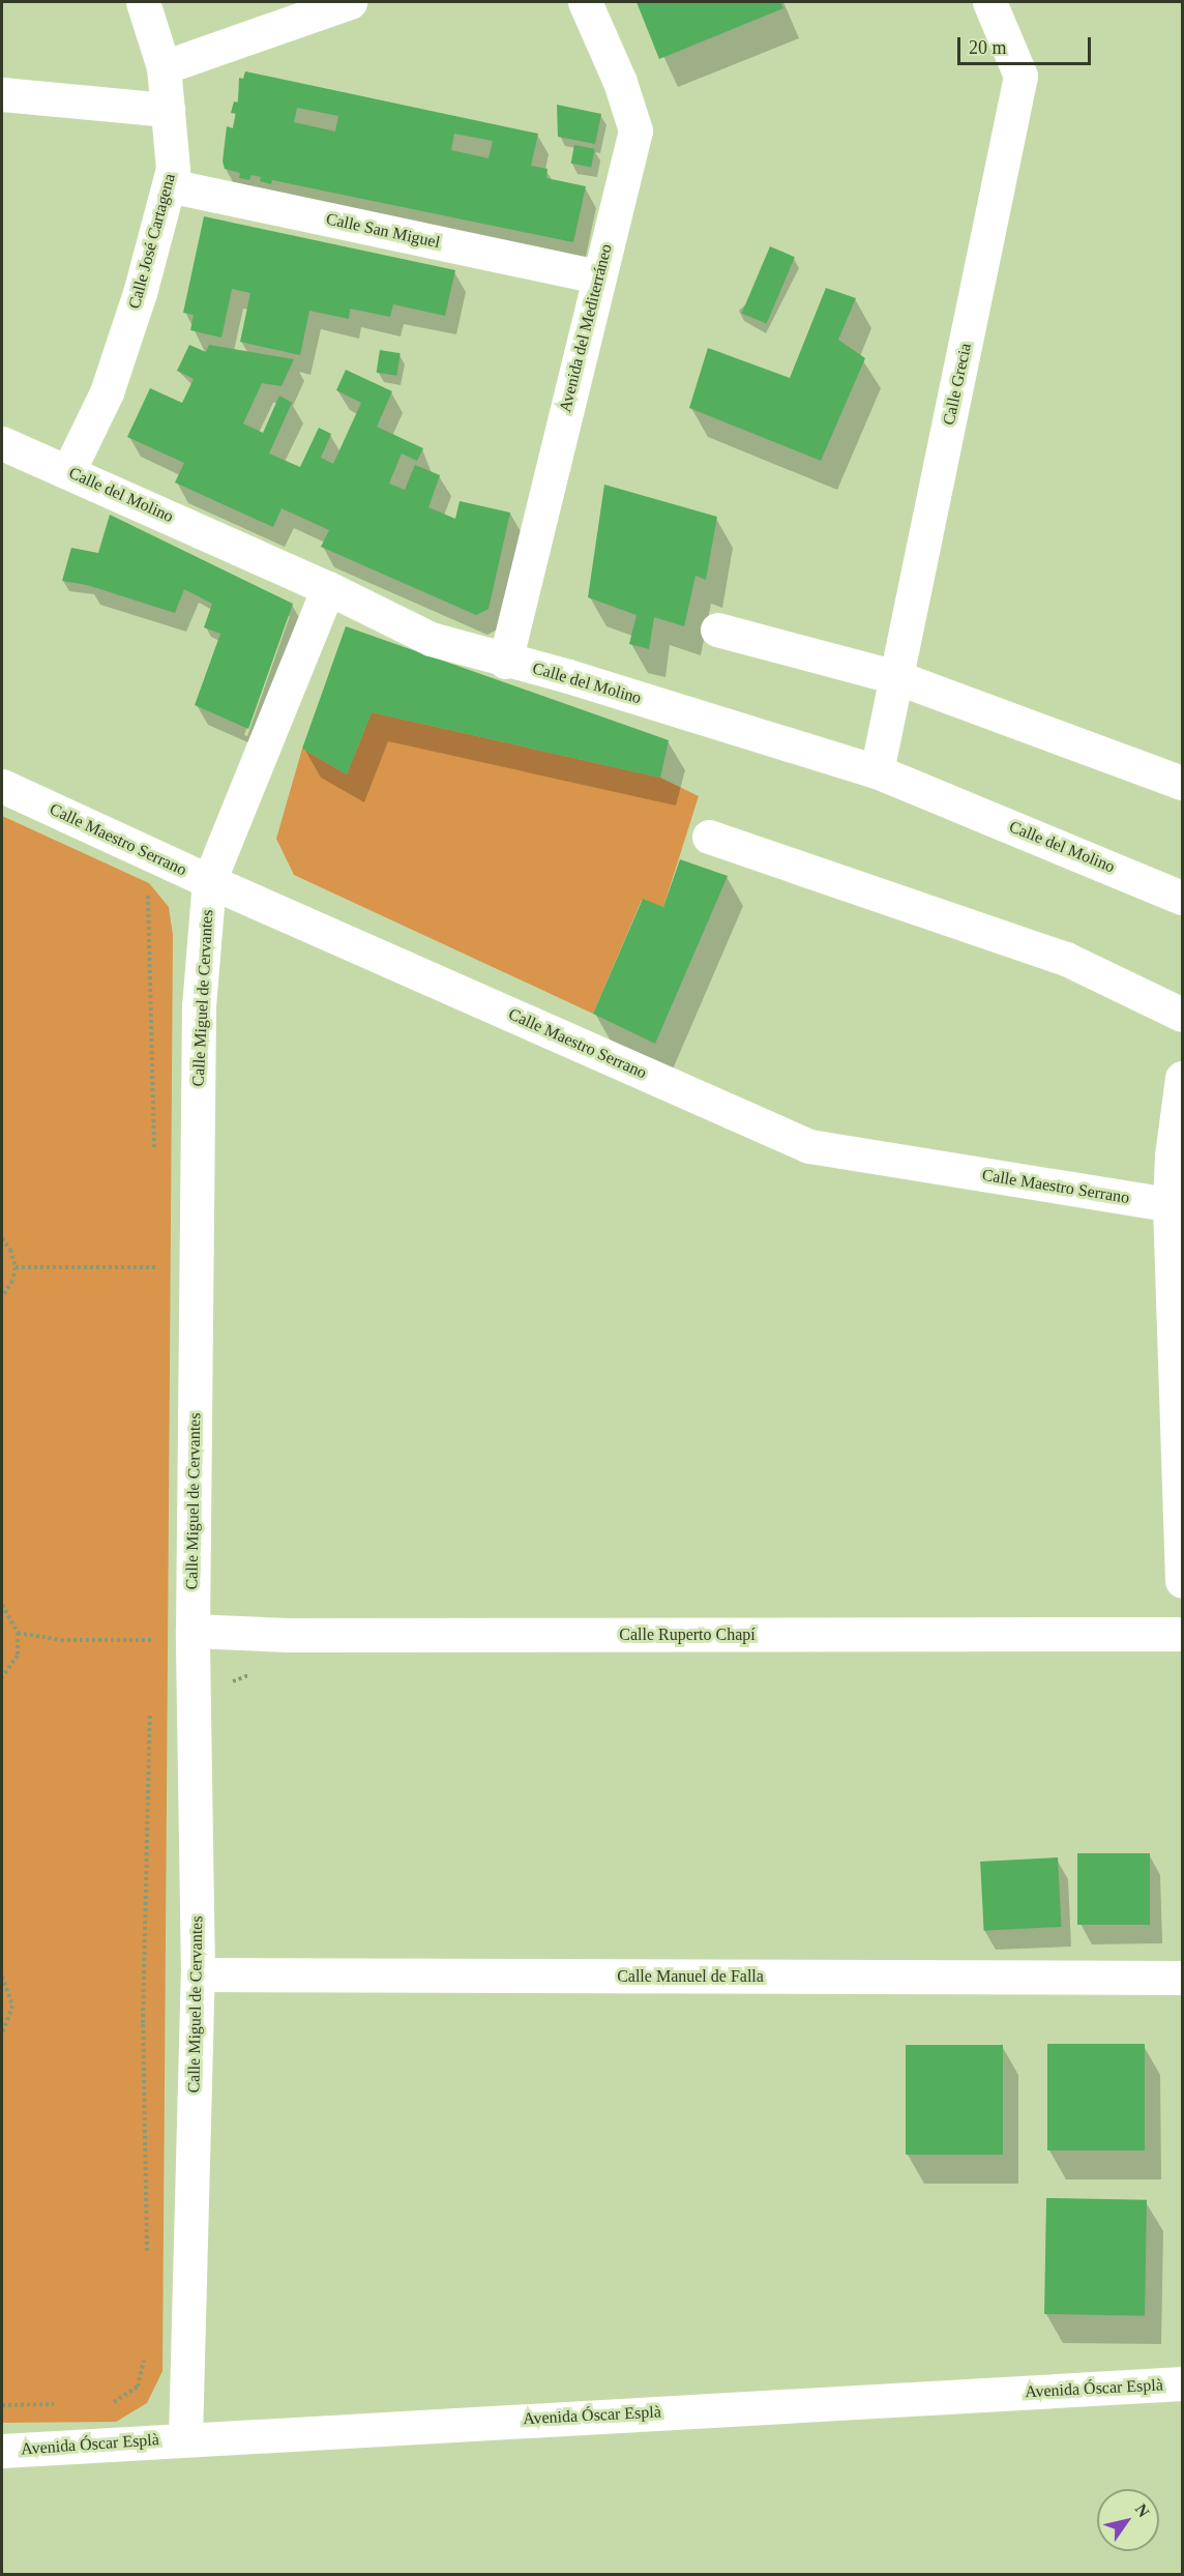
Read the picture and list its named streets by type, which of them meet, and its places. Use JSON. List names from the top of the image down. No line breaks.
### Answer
{"streets":{"street":["Calle San Miguel","Calle José Cartagena","Avenida del Mediterráneo","Calle Grecia","Calle del Molino","Calle Maestro Serrano","Calle Miguel de Cervantes","Calle Ruperto Chapí","Calle Manuel de Falla","Avenida Óscar Esplà"]},"crossings":[["Calle San Miguel","Calle José Cartagena"],["Calle San Miguel","Avenida del Mediterráneo"],["Calle José Cartagena","Calle del Molino"],["Avenida del Mediterráneo","Calle del Molino"],["Calle Grecia","Calle del Molino"],["Calle del Molino","Calle Miguel de Cervantes"],["Calle Maestro Serrano","Calle Miguel de Cervantes"],["Calle Miguel de Cervantes","Calle Ruperto Chapí"],["Calle Miguel de Cervantes","Calle Manuel de Falla"],["Calle Miguel de Cervantes","Avenida Óscar Esplà"]],"scale_bar":"20 m","north":"top right"}
